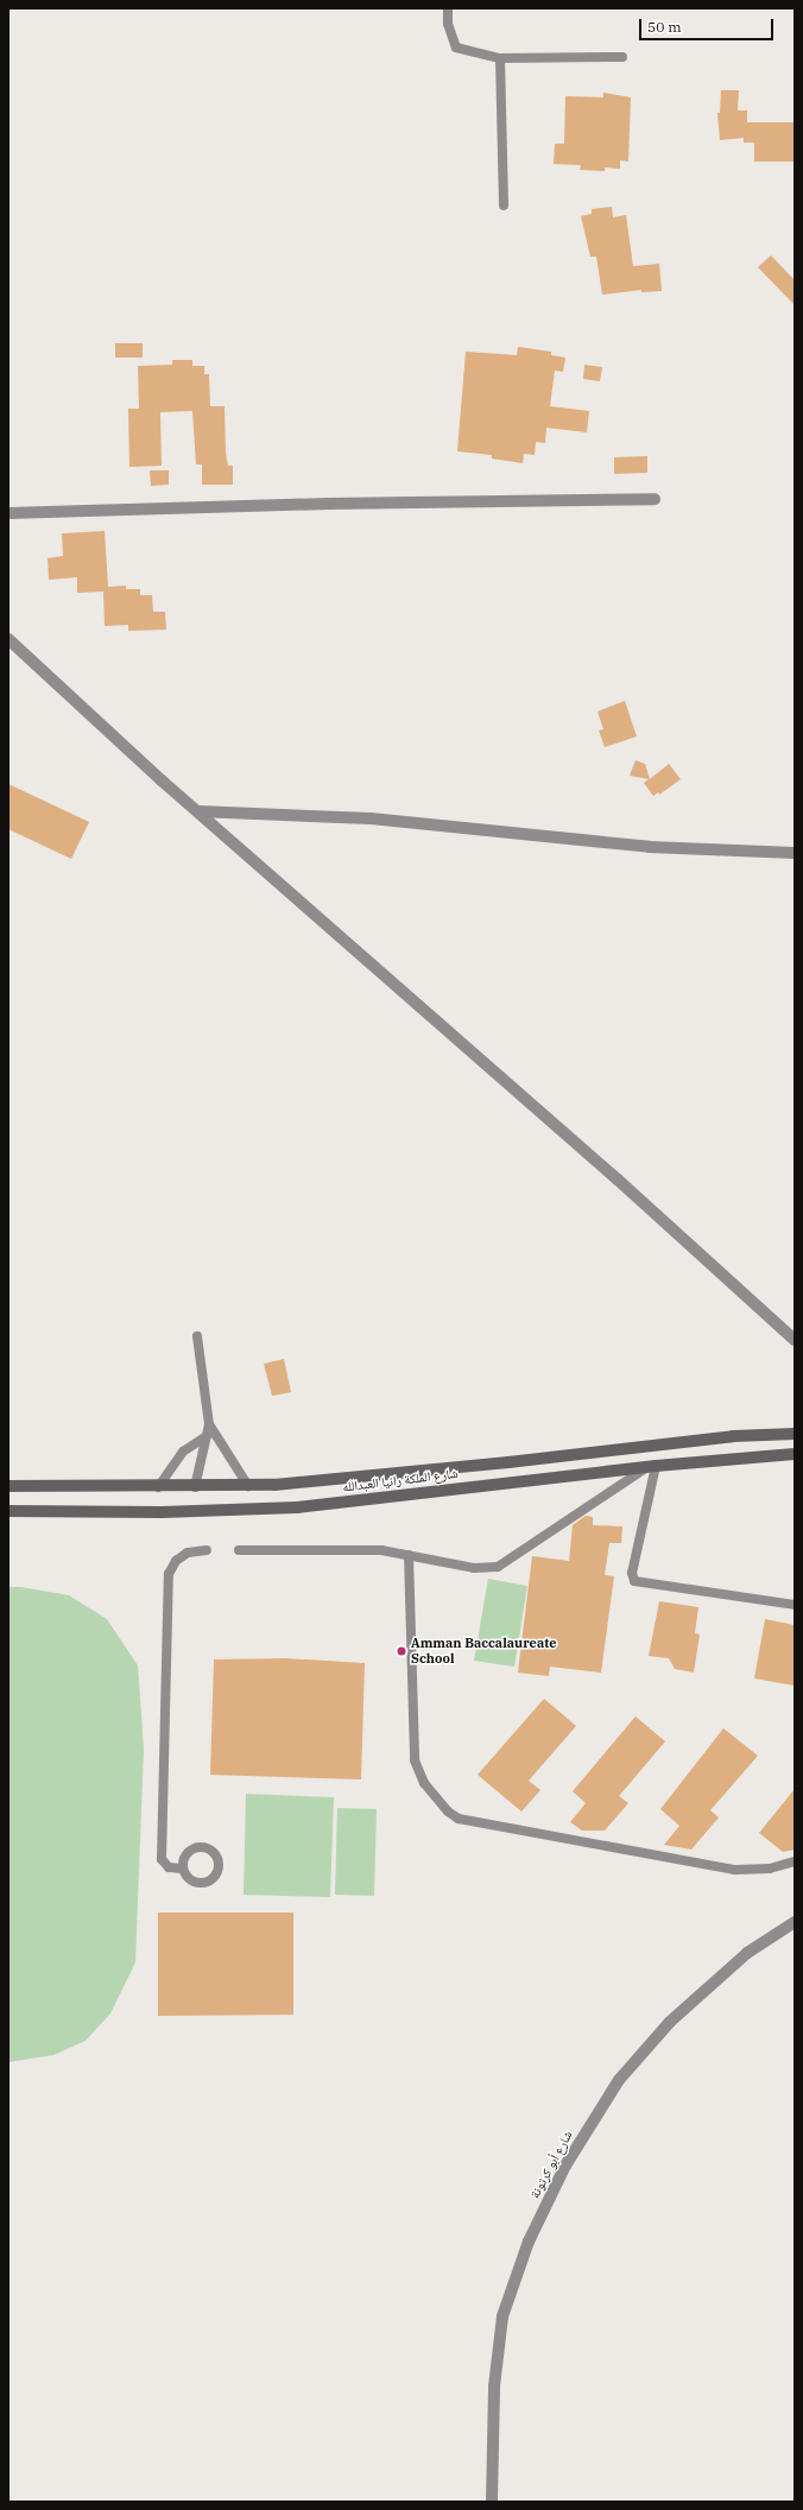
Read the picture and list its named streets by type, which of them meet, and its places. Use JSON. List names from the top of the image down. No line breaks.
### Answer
{"streets":{"main road":["شارع الملكة رانيا العبدالله"],"street":["شارع أبو كرتونة"]},"places":["Amman Baccalaureate School"],"scale_bar":"50 m"}
